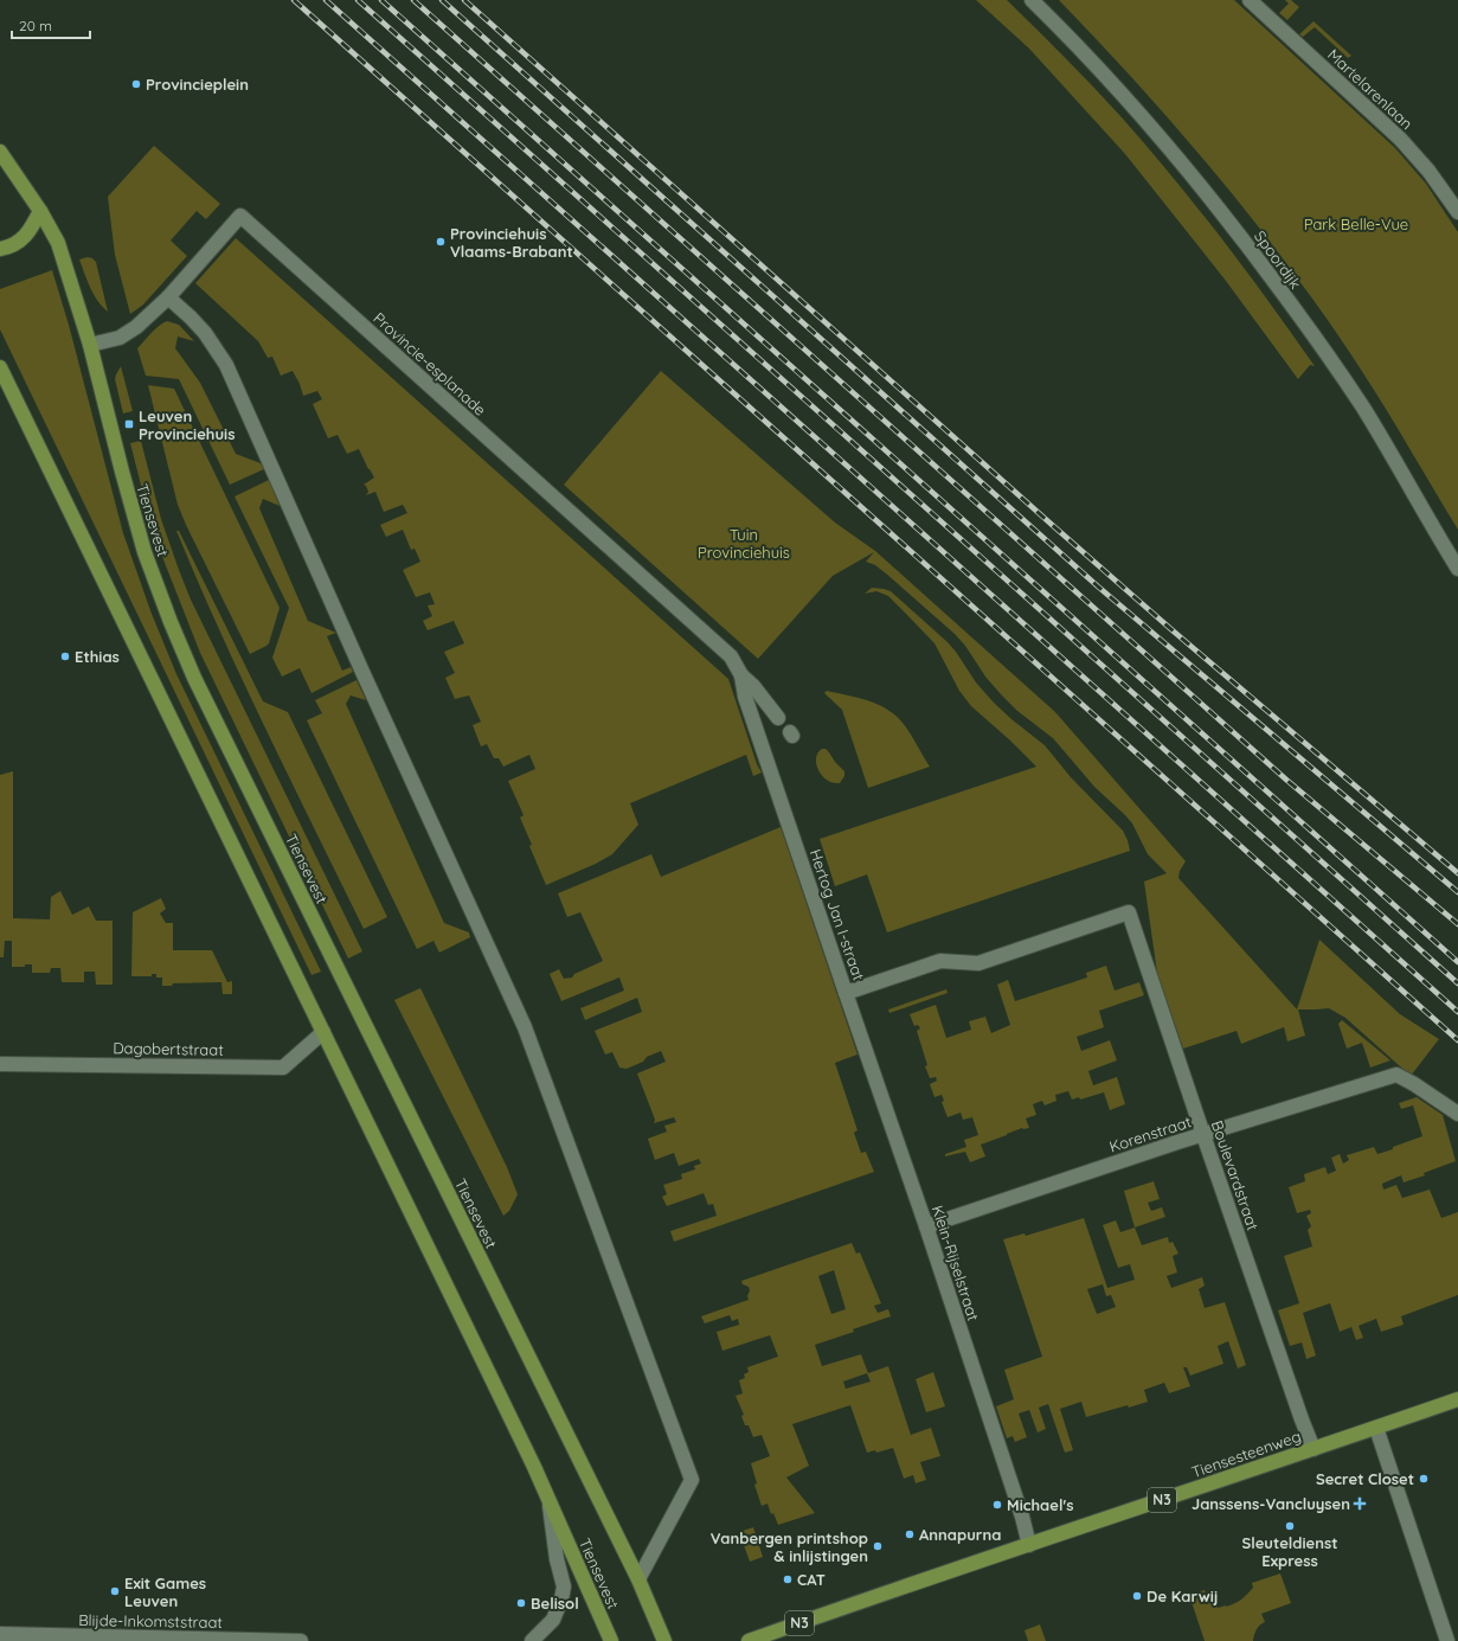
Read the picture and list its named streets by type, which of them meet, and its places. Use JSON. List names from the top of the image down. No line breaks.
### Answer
{"streets":{"main road":["Tiensevest","Tiensesteenweg","N3"],"street":["Martelarenlaan","Spoordijk","Provincie-esplanade","Hertog Jan I-straat","Dagobertstraat","Korenstraat","Boulevardstraat","Klein-Rijselstraat","Blijde-Inkomststraat"]},"crossings":[["Provincie-esplanade","Tiensevest"],["Provincie-esplanade","Hertog Jan I-straat"],["Tiensevest","Dagobertstraat"],["Hertog Jan I-straat","Boulevardstraat"],["Hertog Jan I-straat","Klein-Rijselstraat"],["Korenstraat","Boulevardstraat"],["Korenstraat","Klein-Rijselstraat"],["Boulevardstraat","Tiensesteenweg"],["Klein-Rijselstraat","Tiensesteenweg"]],"parks":["Park Belle-Vue","Tuin Provinciehuis"],"places":{"other":["Provincieplein","Provinciehuis Vlaams-Brabant","Ethias","Secret Closet","Michael's","Sleuteldienst Express","Annapurna","Vanbergen printshop & inlijstingen","CAT","Exit Games Leuven","De Karwij","Belisol"],"transit":["Leuven Provinciehuis"],"health":["Janssens-Vancluysen"]},"scale_bar":"20 m"}
